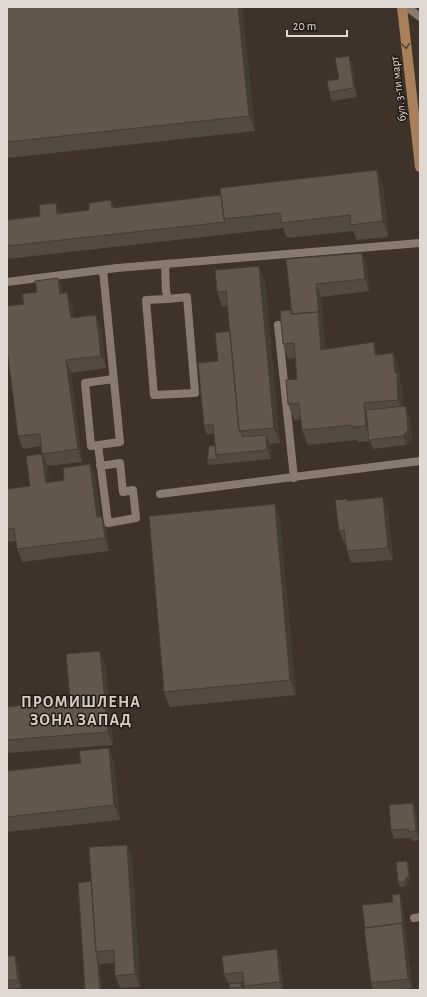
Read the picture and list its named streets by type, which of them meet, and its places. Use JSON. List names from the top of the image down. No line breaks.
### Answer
{"streets":{"main road":["бул. 3-ти март"]},"one_way":["бул. 3-ти март"],"districts":["ПРОМИШЛЕНА ЗОНА ЗАПАД"],"scale_bar":"20 m"}
